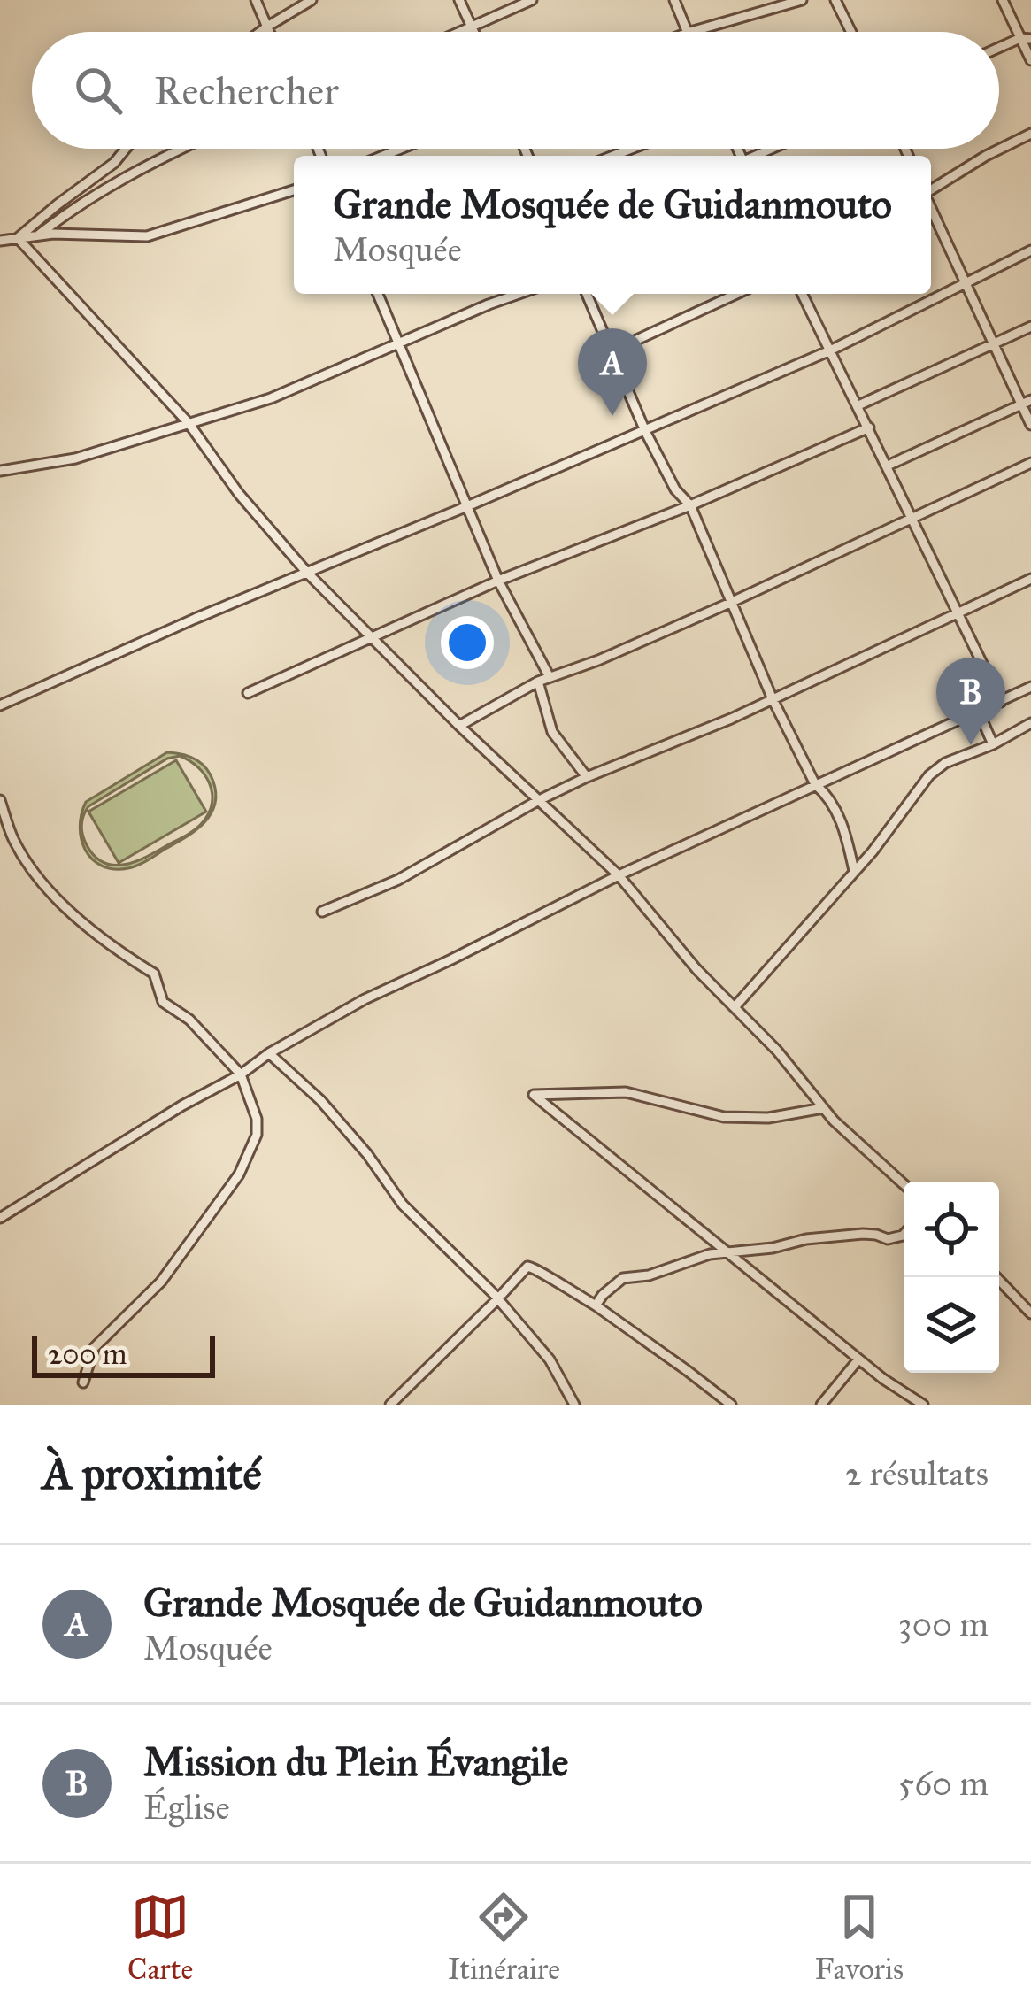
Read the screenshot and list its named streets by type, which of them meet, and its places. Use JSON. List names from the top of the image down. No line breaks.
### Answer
{"scale_bar":"200 m","page":{"search":"Rechercher","popup":["Grande Mosquée de Guidanmouto","Mosquée"],"pins":["A","B"],"scale":"200 m","heading":["À proximité","2 résultats"],"list":[{"mark":"A","name":"Grande Mosquée de Guidanmouto","note":"Mosquée","value":"300 m"},{"mark":"B","name":"Mission du Plein Évangile","note":"Église","value":"560 m"}],"nav":["Carte","Itinéraire","Favoris"]}}
